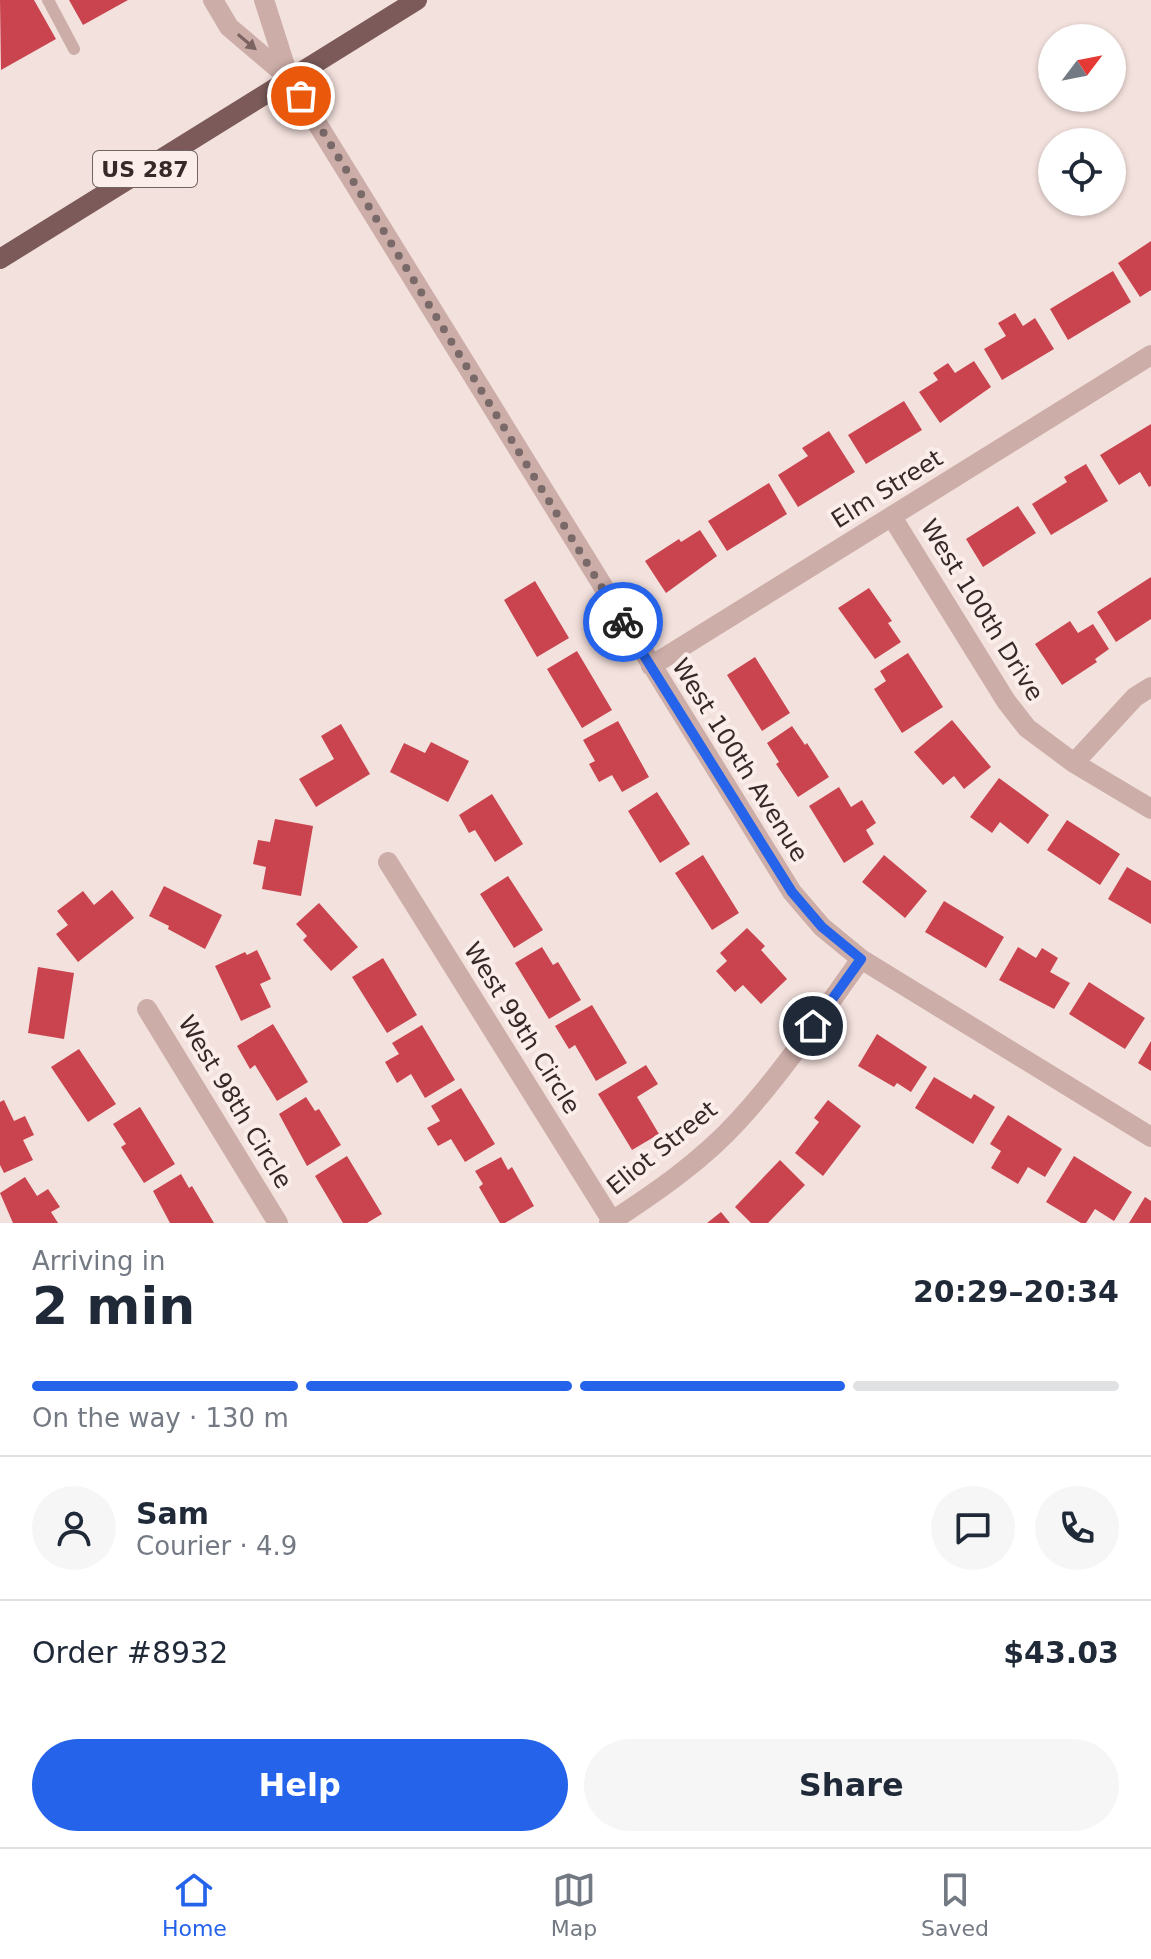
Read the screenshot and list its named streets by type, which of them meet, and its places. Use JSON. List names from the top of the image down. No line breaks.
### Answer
{"streets":{"main road":["US 287"],"street":["Elm Street","West 100th Drive","West 100th Avenue","West 99th Circle","West 98th Circle","Eliot Street"]},"crossings":[["US 287","West 100th Avenue"],["Elm Street","West 100th Drive"],["Elm Street","West 100th Avenue"],["West 100th Avenue","Eliot Street"],["West 99th Circle","Eliot Street"]],"north":"top right","page":{"heading":["2 min","Arriving in","20:29–20:34"],"panel":["Sam","Courier · 4.9","Order #8932","$43.03"],"bar":"On the way · 130 m","buttons":["Help","Share"],"tabs":["Home","Map","Saved"]}}
